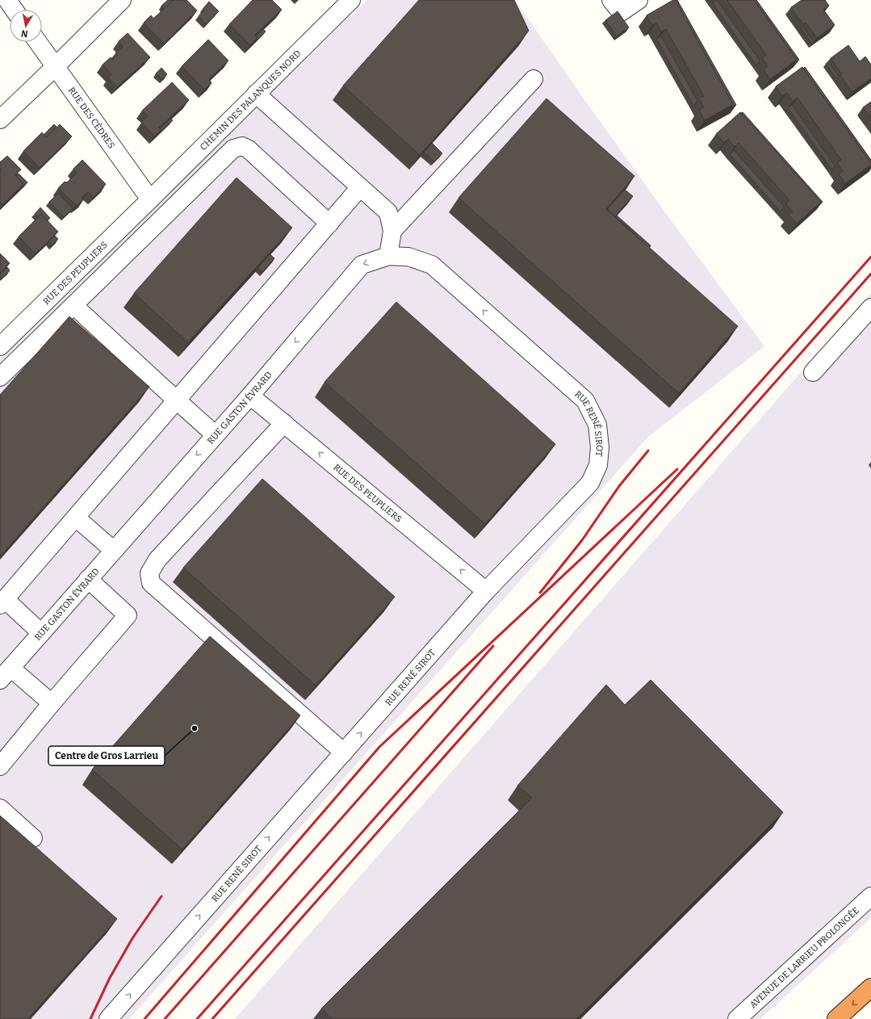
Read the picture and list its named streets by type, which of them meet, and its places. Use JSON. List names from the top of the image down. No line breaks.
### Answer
{"streets":{"street":["CHEMIN DES PALANQUES NORD","RUE DES CÈDRES","RUE DES PEUPLIERS","RUE GASTON ÉVRARD","RUE RENÉ SIROT","AVENUE DE LARRIEU PROLONGÉE"]},"crossings":[["CHEMIN DES PALANQUES NORD","RUE DES CÈDRES"],["CHEMIN DES PALANQUES NORD","RUE DES PEUPLIERS"],["RUE DES CÈDRES","RUE DES PEUPLIERS"],["RUE DES PEUPLIERS","RUE GASTON ÉVRARD"],["RUE DES PEUPLIERS","RUE RENÉ SIROT"],["RUE GASTON ÉVRARD","RUE RENÉ SIROT"]],"one_way":["RUE DES PEUPLIERS","RUE RENÉ SIROT"],"places":["Centre de Gros Larrieu"],"north":"bottom"}
